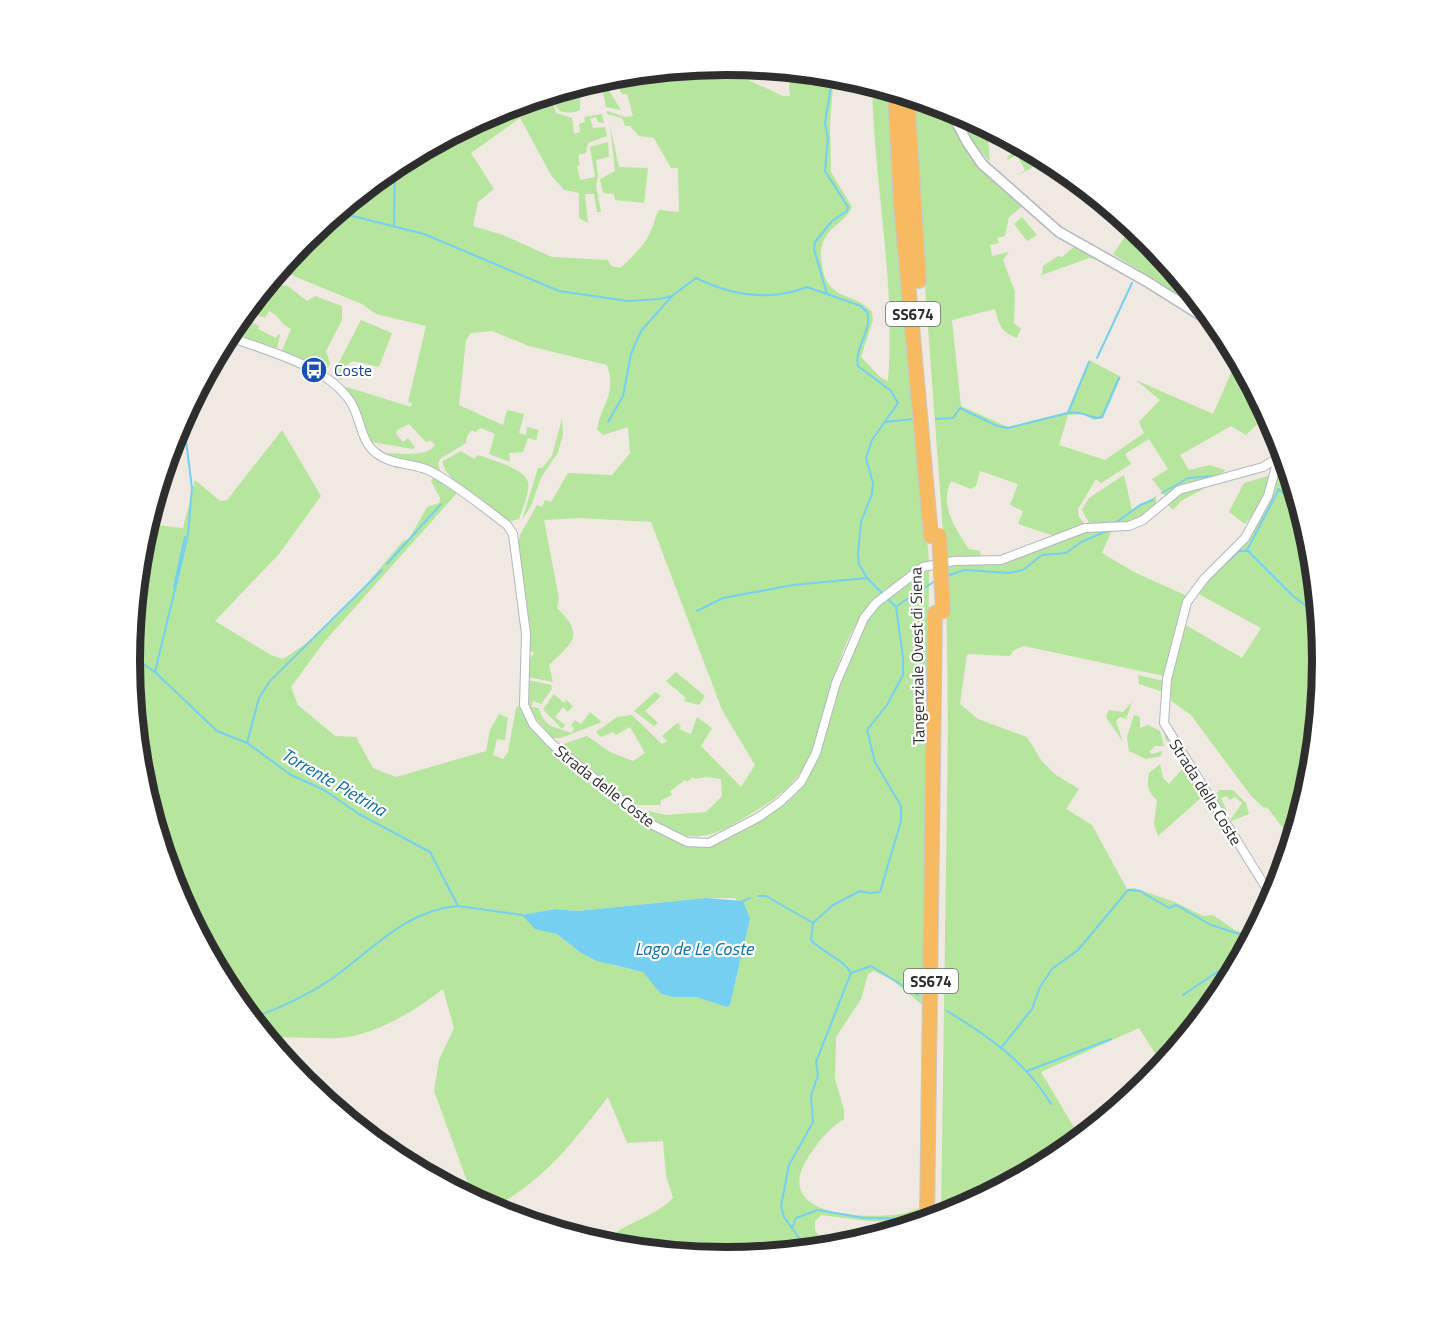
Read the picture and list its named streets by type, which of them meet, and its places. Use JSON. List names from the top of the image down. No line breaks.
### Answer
{"streets":{"highway":["SS674","Tangenziale Ovest di Siena"],"street":["Strada delle Coste"]},"water":["Torrente Pietrina","Lago de Le Coste"],"places":{"bus stop":["Coste"]}}
